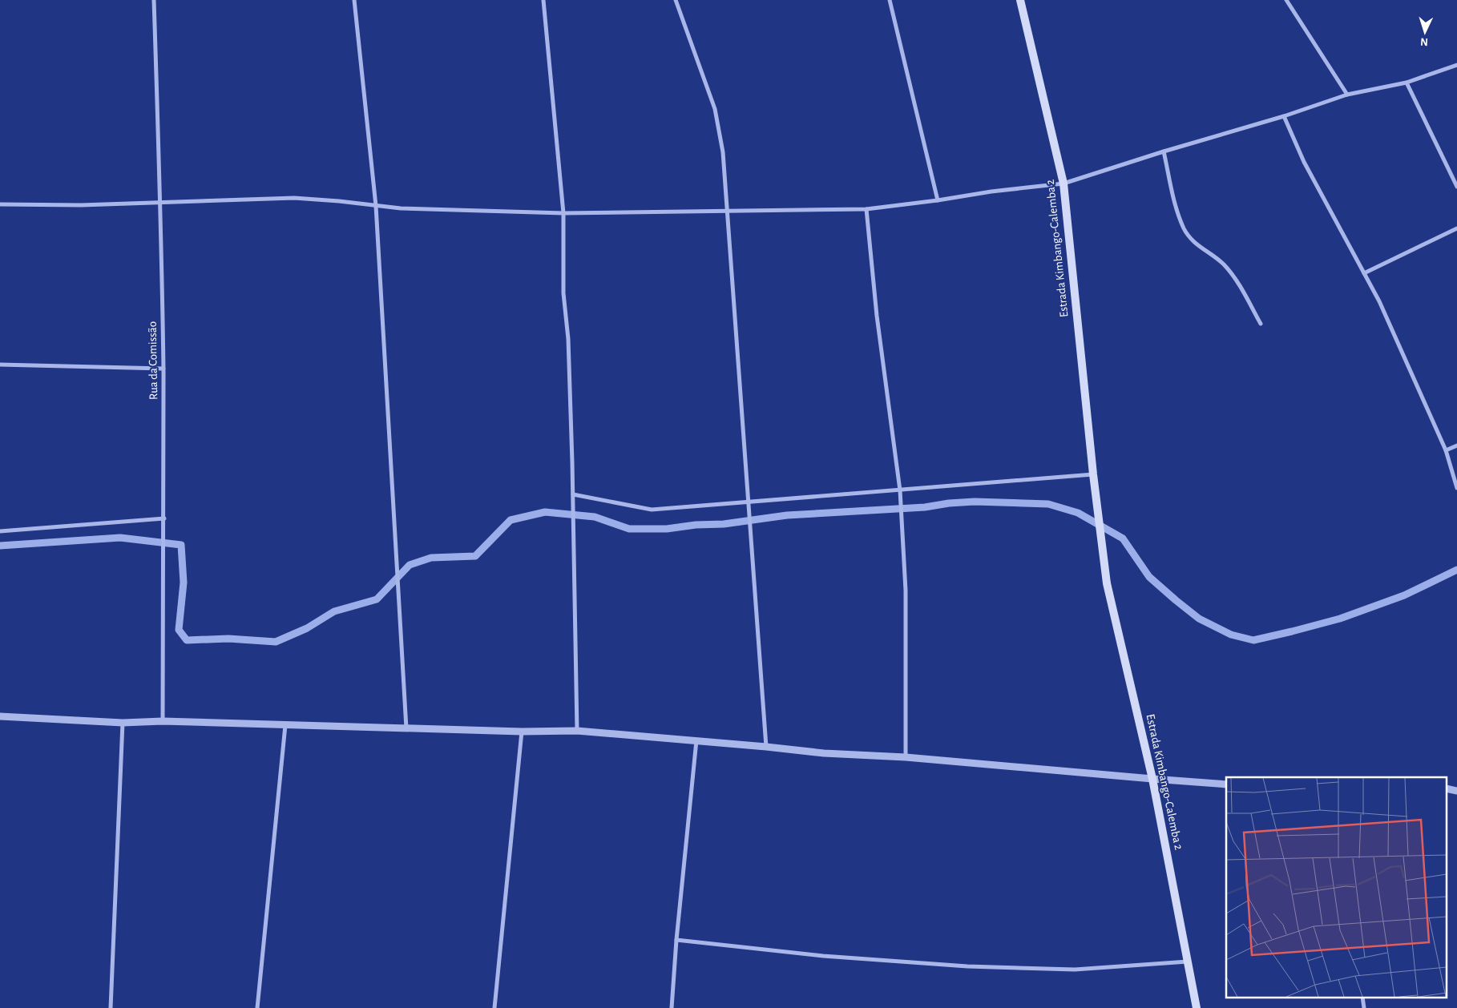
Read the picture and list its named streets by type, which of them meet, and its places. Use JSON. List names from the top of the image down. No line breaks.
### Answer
{"streets":{"main road":["Estrada Kimbango-Calemba 2"],"street":["Rua da Comissão"]},"north":"bottom"}
